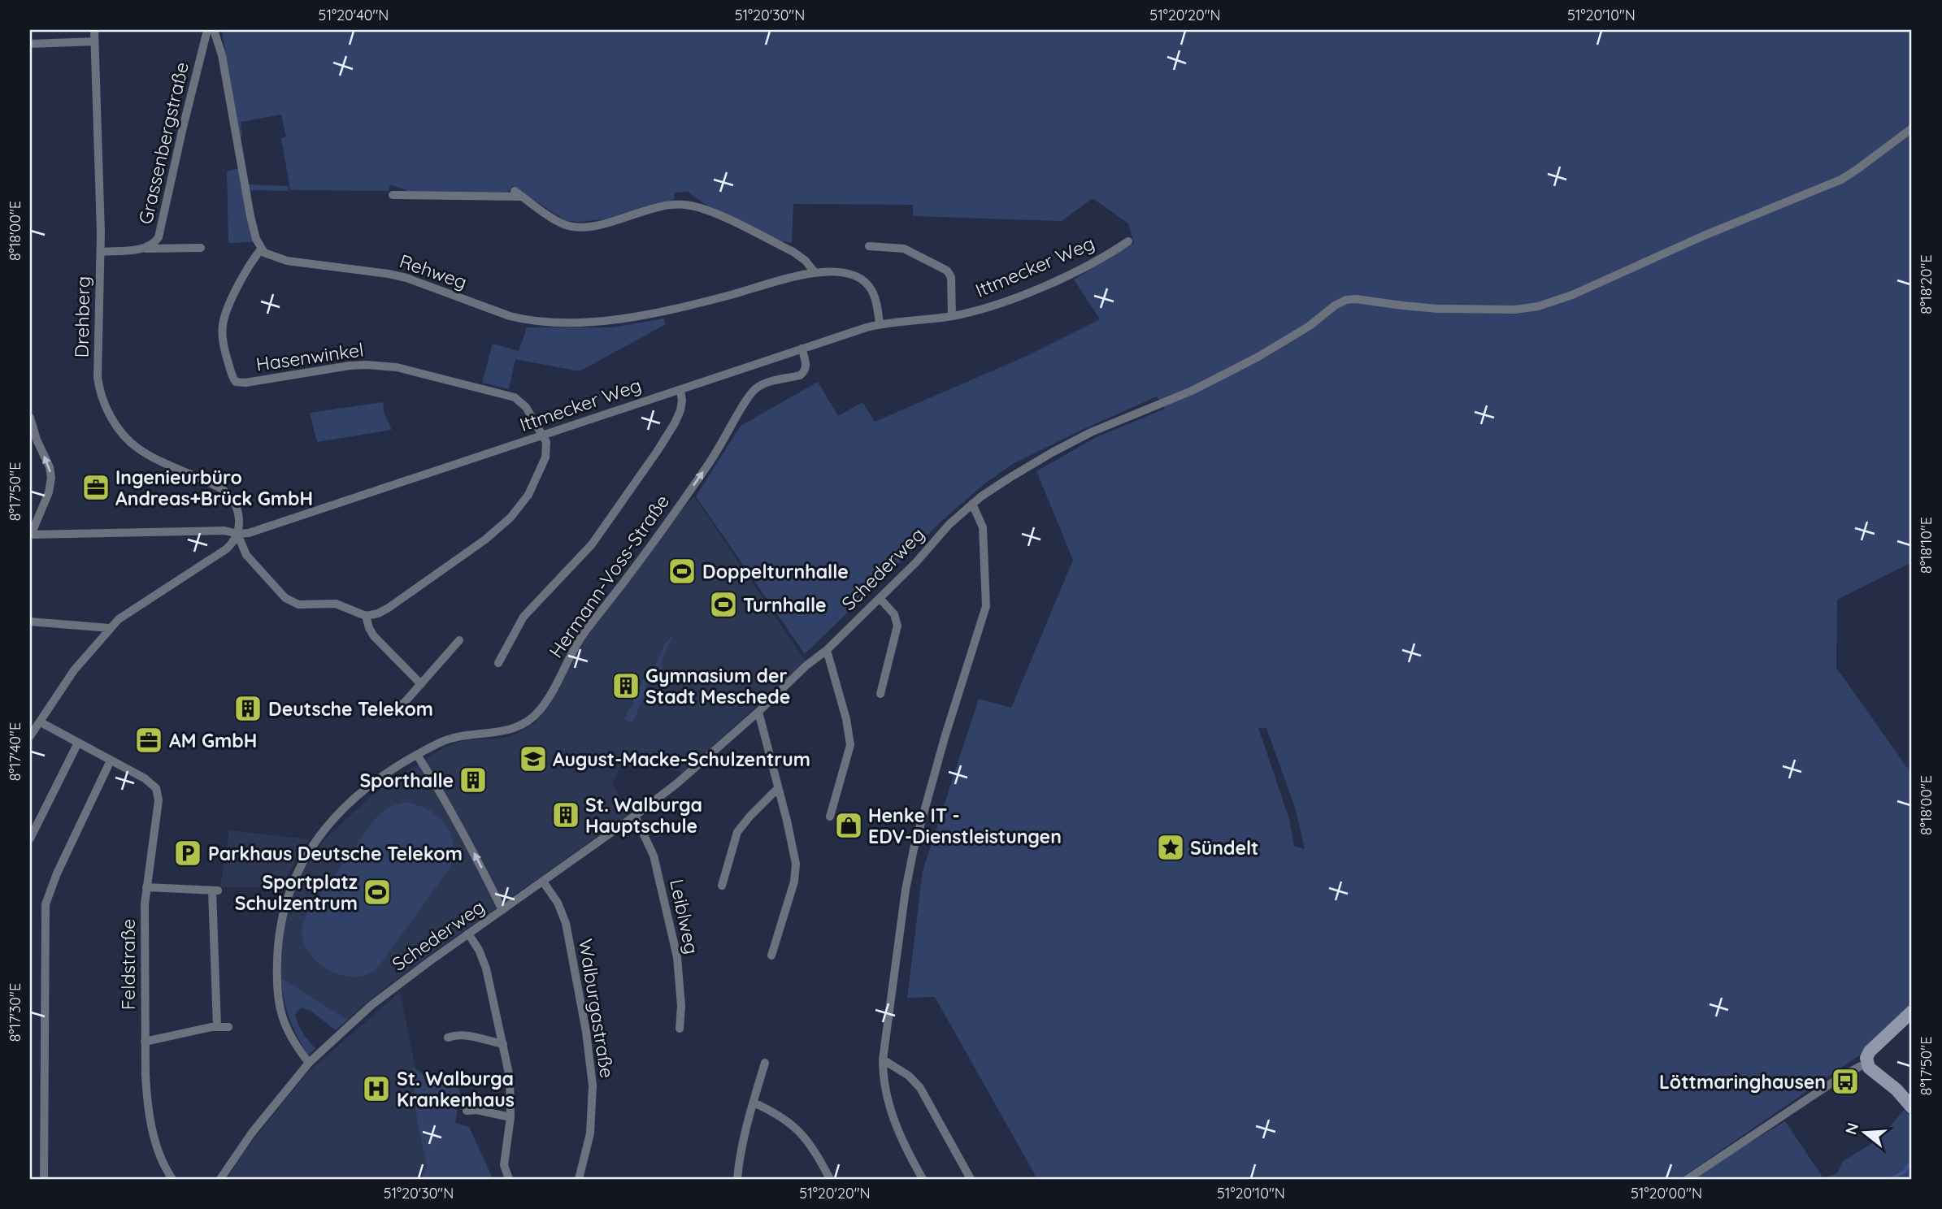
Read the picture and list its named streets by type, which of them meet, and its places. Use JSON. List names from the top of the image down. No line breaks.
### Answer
{"streets":{"street":["Grassenbergstraße","Ittmecker Weg","Rehweg","Drehberg","Hasenwinkel","Schederweg","Hermann-Voss-Straße","Leiblweg","Feldstraße","Walburgastraße"]},"crossings":[["Grassenbergstraße","Drehberg"],["Ittmecker Weg","Rehweg"],["Ittmecker Weg","Drehberg"],["Ittmecker Weg","Hasenwinkel"],["Ittmecker Weg","Hermann-Voss-Straße"],["Rehweg","Hasenwinkel"],["Schederweg","Hermann-Voss-Straße"],["Schederweg","Leiblweg"],["Schederweg","Walburgastraße"]],"places":{"office":["Ingenieurbüro Andreas+Brück GmbH","AM GmbH"],"sports":["Doppelturnhalle","Turnhalle","Sportplatz Schulzentrum"],"building":["Gymnasium der Stadt Meschede","Deutsche Telekom","Sporthalle","St. Walburga Hauptschule"],"school or university":["August-Macke-Schulzentrum"],"shop":["Henke IT - EDV-Dienstleistungen"],"place":["Sündelt"],"parking":["Parkhaus Deutsche Telekom"],"bus stop":["Löttmaringhausen"],"hospital":["St. Walburga Krankenhaus"]},"north":"left","coordinates":["51°20'40\"N","51°20'30\"N","51°20'20\"N","51°20'10\"N","8°18'00\"E","8°18'20\"E","8°17'50\"E","8°18'10\"E","8°17'40\"E","8°17'30\"E","51°20'00\"N"]}
